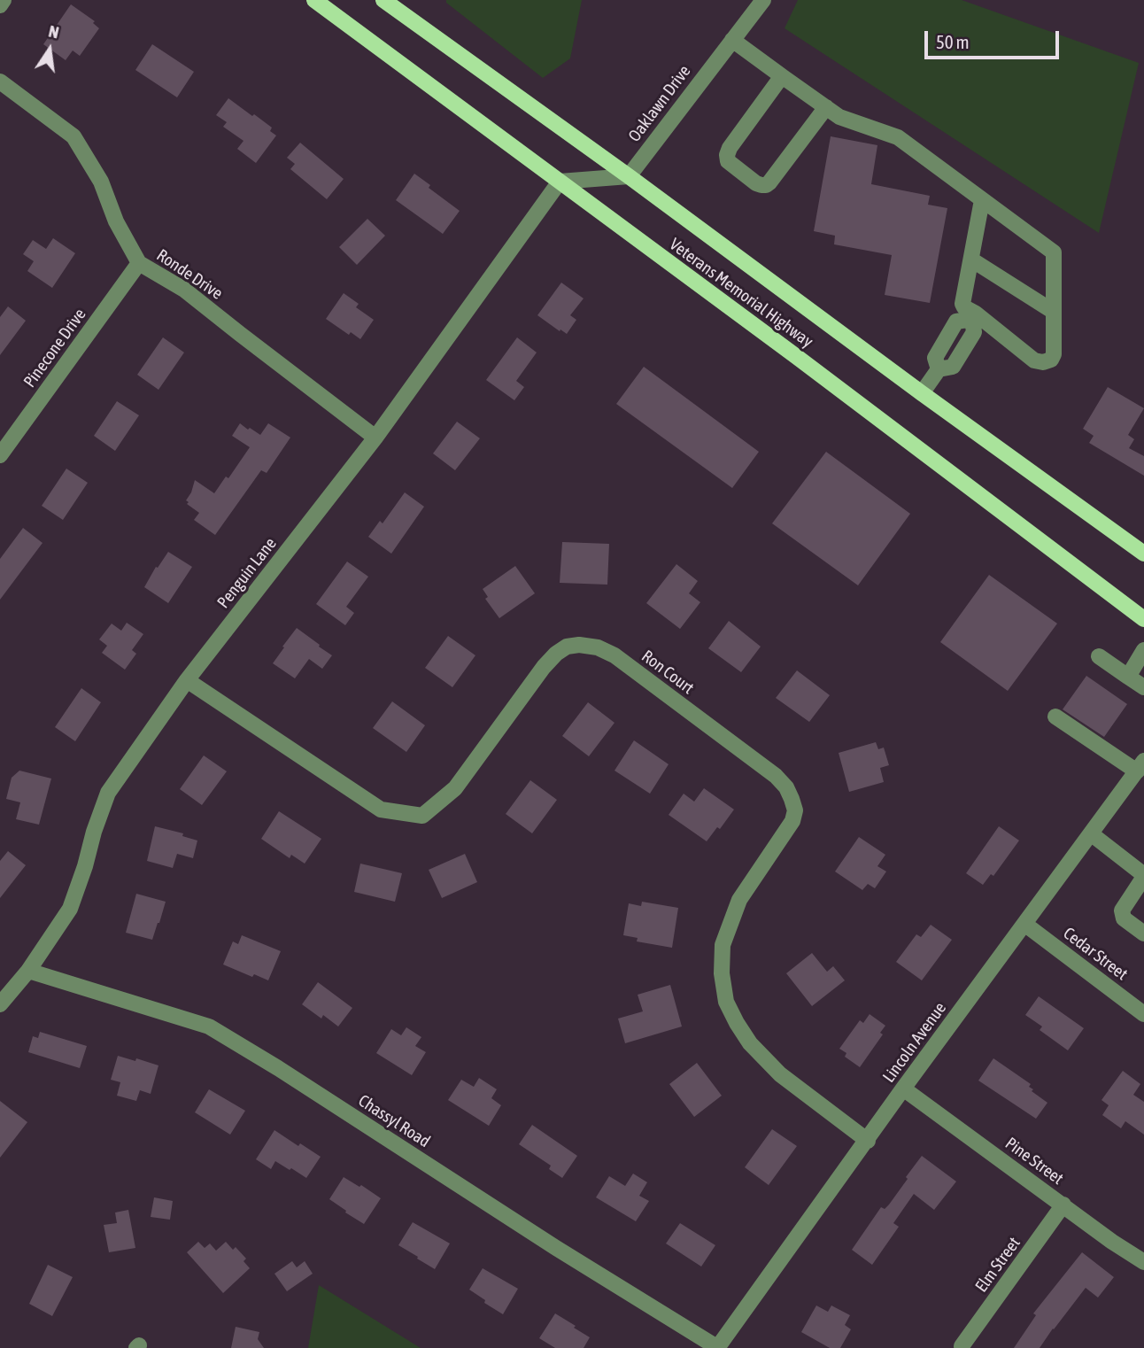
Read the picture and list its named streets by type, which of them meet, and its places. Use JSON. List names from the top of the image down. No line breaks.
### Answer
{"streets":{"main road":["Veterans Memorial Highway"],"street":["Oaklawn Drive","Ronde Drive","Pinecone Drive","Penguin Lane","Ron Court","Cedar Street","Lincoln Avenue","Chassyl Road","Pine Street","Elm Street"]},"crossings":[["Oaklawn Drive","Veterans Memorial Highway"],["Ronde Drive","Pinecone Drive"],["Ronde Drive","Penguin Lane"],["Veterans Memorial Highway","Penguin Lane"],["Penguin Lane","Ron Court"],["Penguin Lane","Chassyl Road"],["Ron Court","Lincoln Avenue"],["Cedar Street","Lincoln Avenue"],["Lincoln Avenue","Chassyl Road"],["Lincoln Avenue","Pine Street"],["Pine Street","Elm Street"]],"scale_bar":"50 m","north":"top"}
